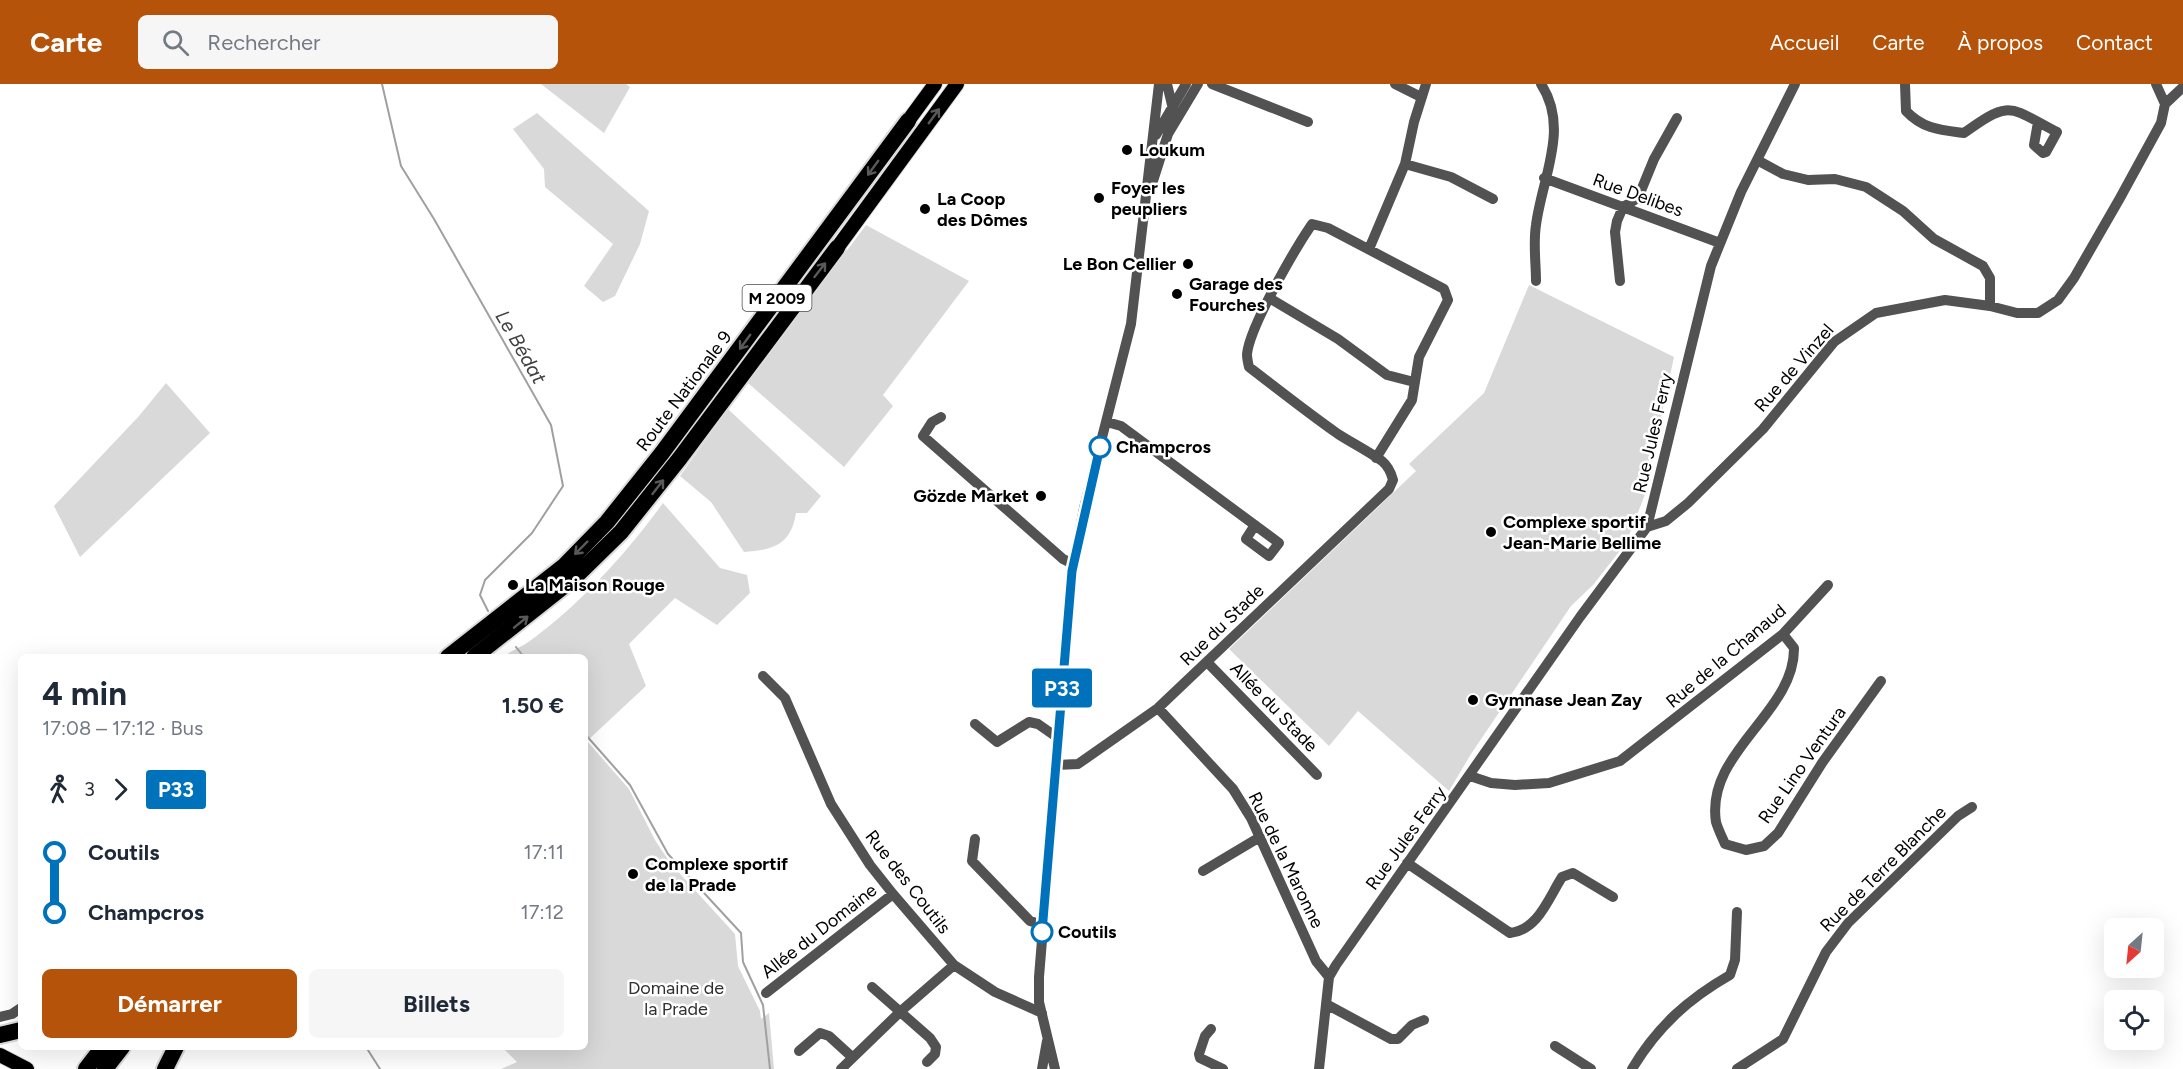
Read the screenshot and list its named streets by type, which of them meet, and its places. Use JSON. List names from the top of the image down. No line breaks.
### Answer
{"streets":{"highway":["M 2009","Route Nationale 9"],"street":["Rue Delibes","Rue de Vinzel","Rue Jules Ferry","Rue du Stade","Rue de la Chanaud","Allée du Stade","Rue Lino Ventura","Rue de la Maronne","Rue de Terre Blanche","Rue des Coutils","Allée du Domaine"]},"crossings":[["Rue Delibes","Rue Jules Ferry"],["M 2009","Route Nationale 9"],["Rue de Vinzel","Rue Jules Ferry"],["Rue Jules Ferry","Rue de la Chanaud"],["Rue Jules Ferry","Rue de la Maronne"],["Rue du Stade","Allée du Stade"],["Rue du Stade","Rue de la Maronne"],["Rue de la Chanaud","Rue Lino Ventura"],["Rue des Coutils","Allée du Domaine"]],"water":["Le Bédat"],"parks":["Domaine de la Prade"],"places":["Loukum","Foyer les peupliers","La Coop des Dômes","Le Bon Cellier","Garage des Fourches","Champcros","Gözde Market","Complexe sportif Jean-Marie Bellime","La Maison Rouge","Gymnase Jean Zay","Complexe sportif de la Prade","Coutils"],"lines":["bus line P33"],"north":"bottom left","page":{"header":"Carte","search":"Rechercher","nav":["Accueil","Carte","À propos","Contact"],"on_map":"P33","heading":["4 min","17:08 – 17:12 · Bus","1.50 €"],"legs":["3","P33"],"list":[{"name":"Coutils","value":"17:11"},{"name":"Champcros","value":"17:12"}],"buttons":["Démarrer","Billets"]}}
